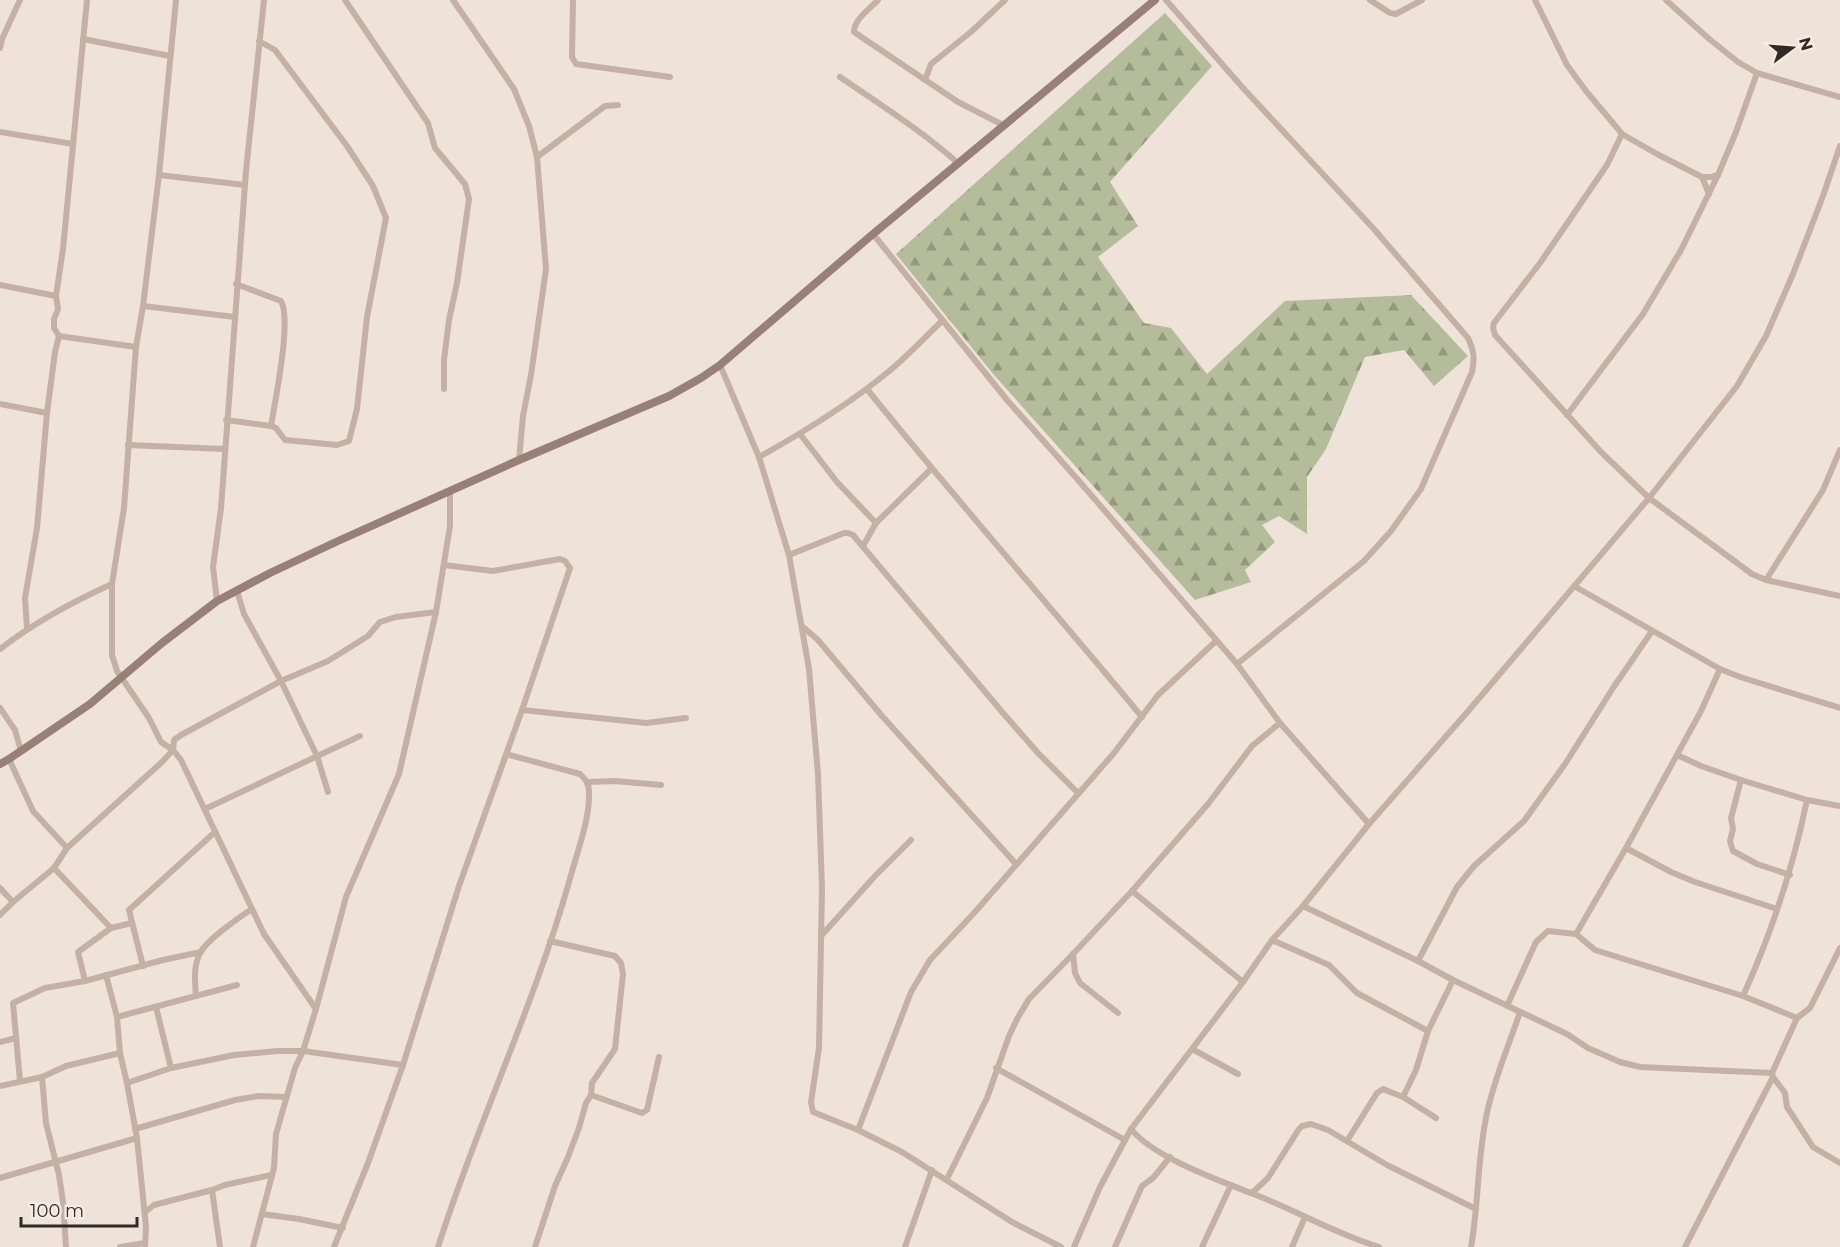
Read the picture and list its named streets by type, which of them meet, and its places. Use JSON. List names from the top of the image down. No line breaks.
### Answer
{"scale_bar":"100 m","north":"right"}
